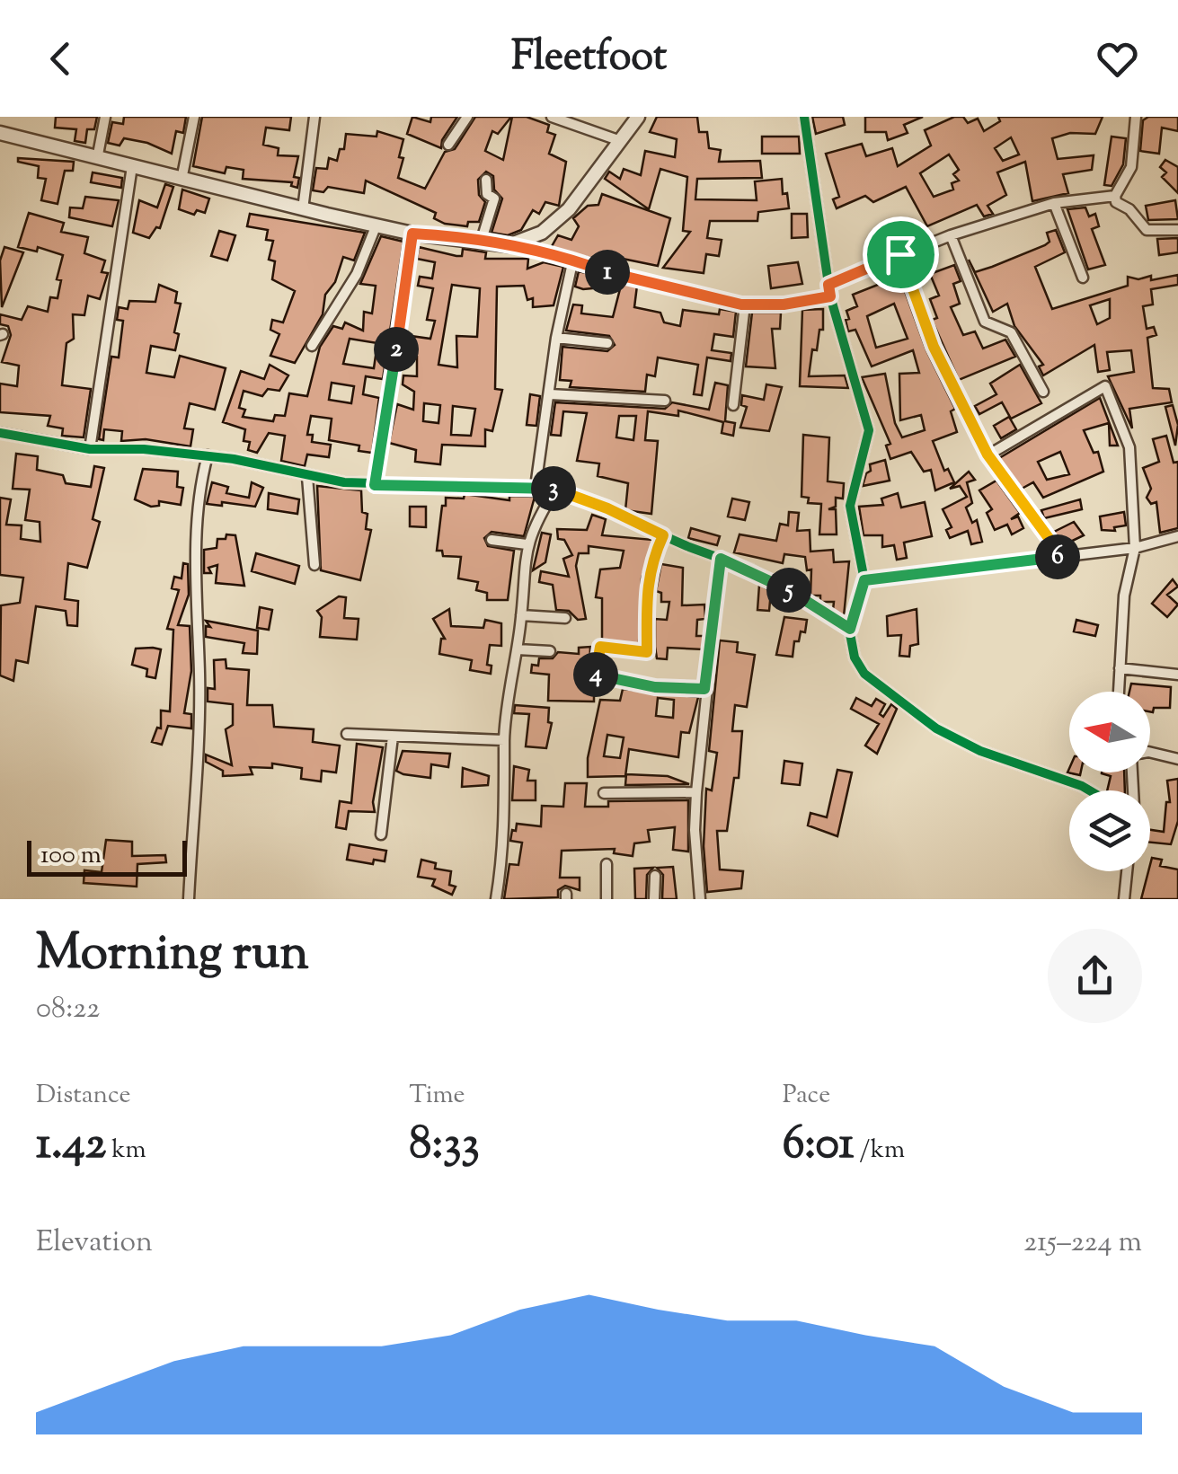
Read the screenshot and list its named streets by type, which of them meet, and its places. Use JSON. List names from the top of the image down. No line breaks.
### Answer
{"scale_bar":"100 m","north":"left","page":{"header":"Fleetfoot","pins":["1","2","3","6","5","4"],"scale":"100 m","heading":["Morning run","08:22"],"stats":[["Distance","1.42 km"],["Time","8:33"],["Pace","6:01 /km"]],"chart":["Elevation","215–224 m"]}}
